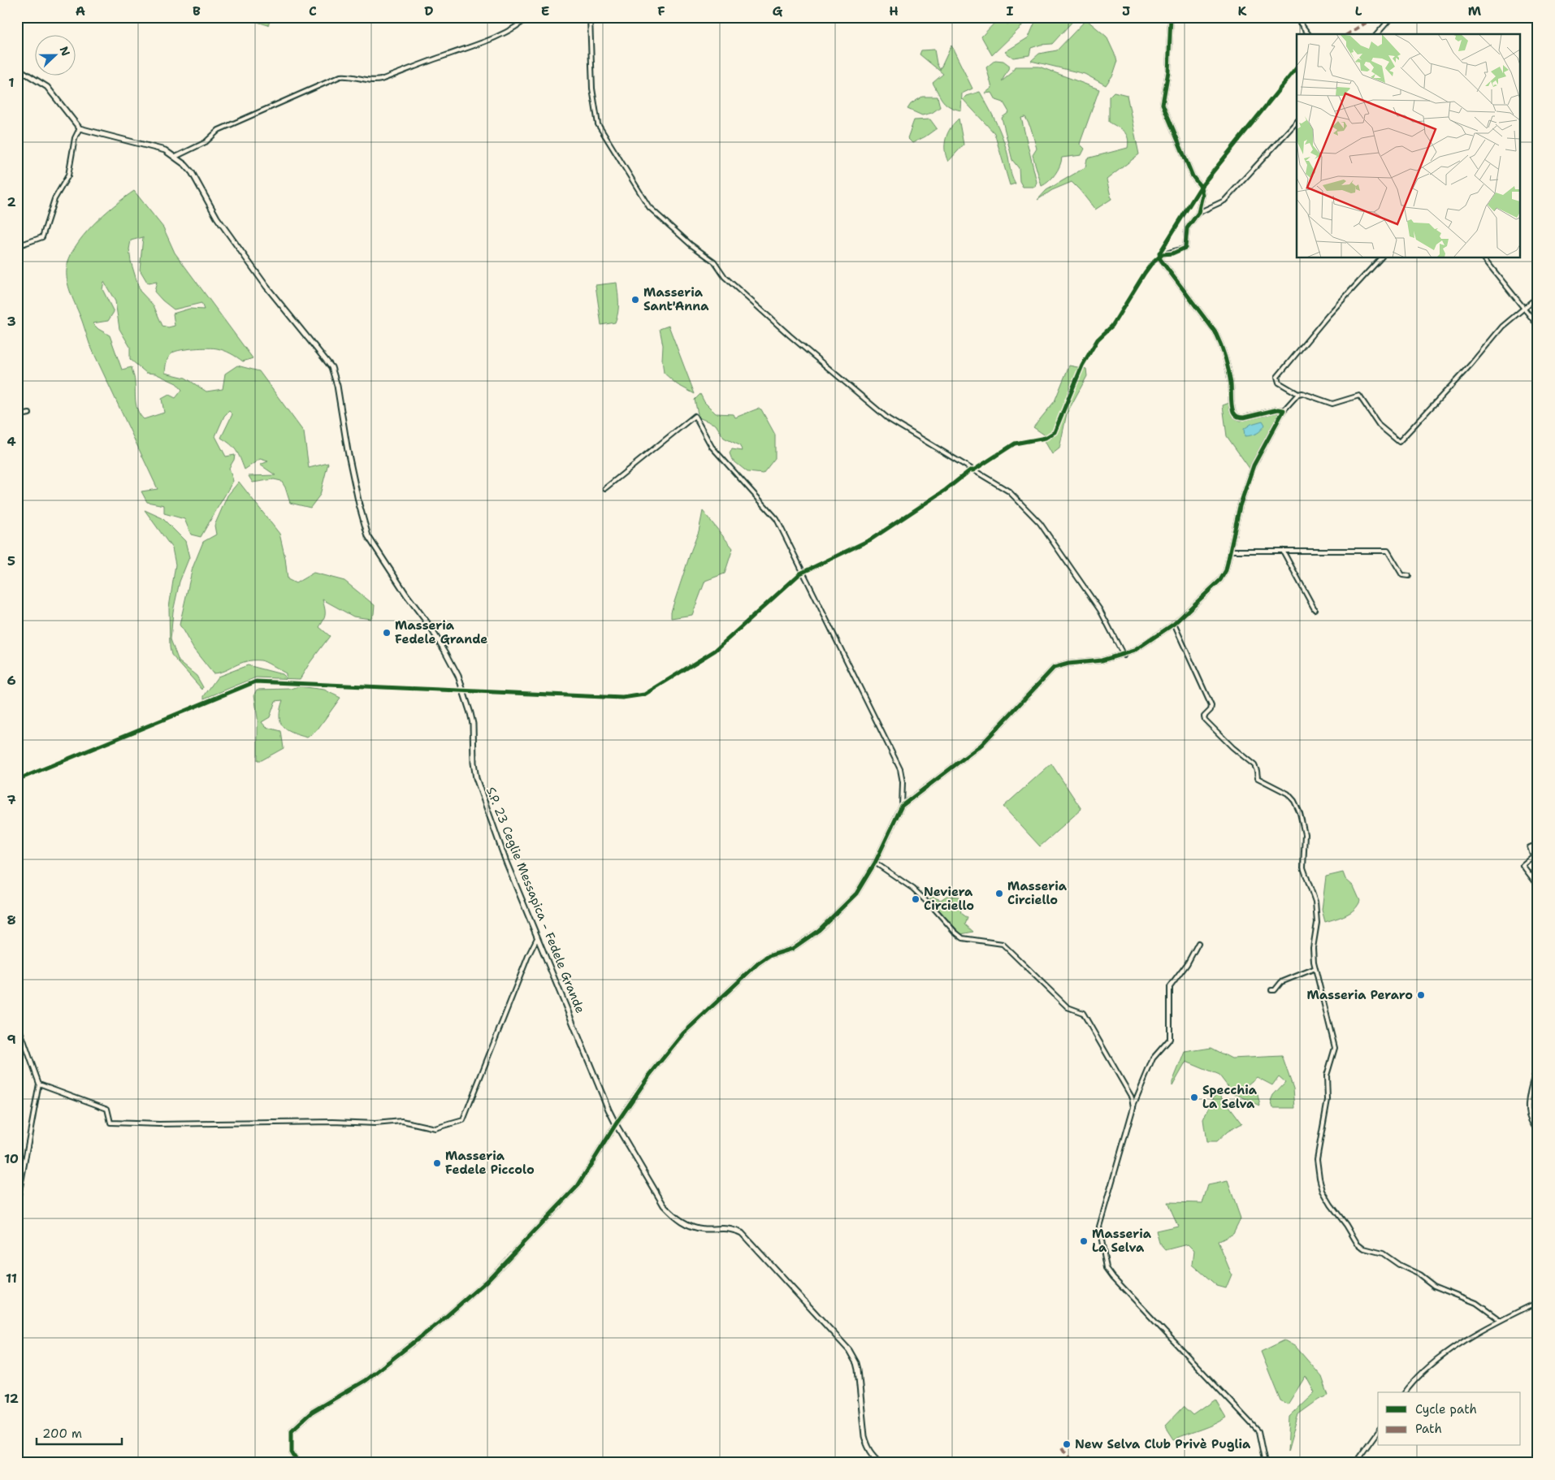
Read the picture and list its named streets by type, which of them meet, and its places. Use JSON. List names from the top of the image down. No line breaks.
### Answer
{"streets":{"street":["S.P. 23 Ceglie Messapica - Fedele Grande"]},"places":["Masseria Sant'Anna","Masseria Fedele Grande","Masseria Circiello","Neviera Circiello","Masseria Peraro","Specchia La Selva","Masseria Fedele Piccolo","Masseria La Selva","New Selva Club Privè Puglia"],"legend":["Cycle path","Path"],"scale_bar":"200 m","north":"right","grid":{"columns":["A","B","C","D","E","F","G","H","I","J","K","L","M"],"rows":["1","2","3","4","5","6","7","8","9","10","11","12"]}}
